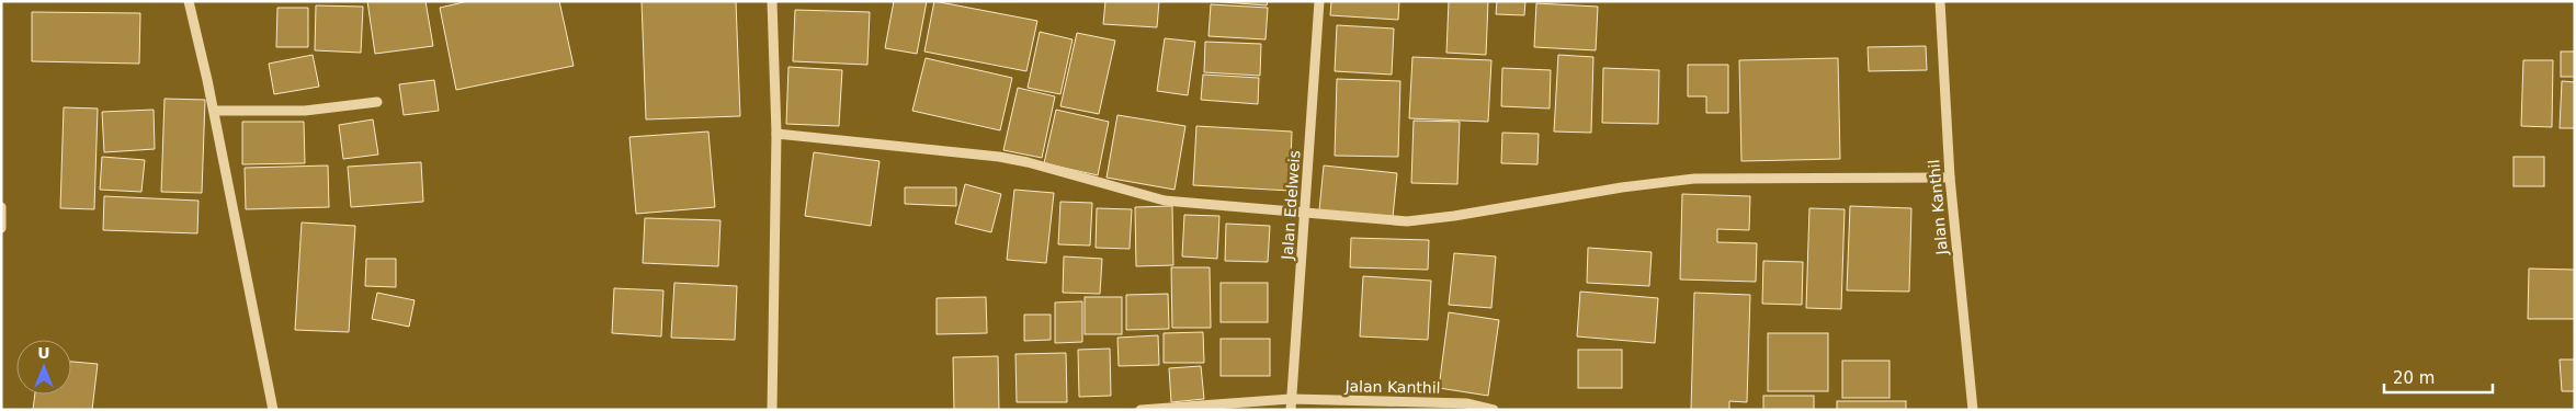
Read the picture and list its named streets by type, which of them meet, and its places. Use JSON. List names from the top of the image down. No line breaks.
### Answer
{"streets":{"street":["Jalan Edelweis","Jalan Kanthil"]},"crossings":[["Jalan Edelweis","Jalan Kanthil"]],"scale_bar":"20 m","north":"top"}
